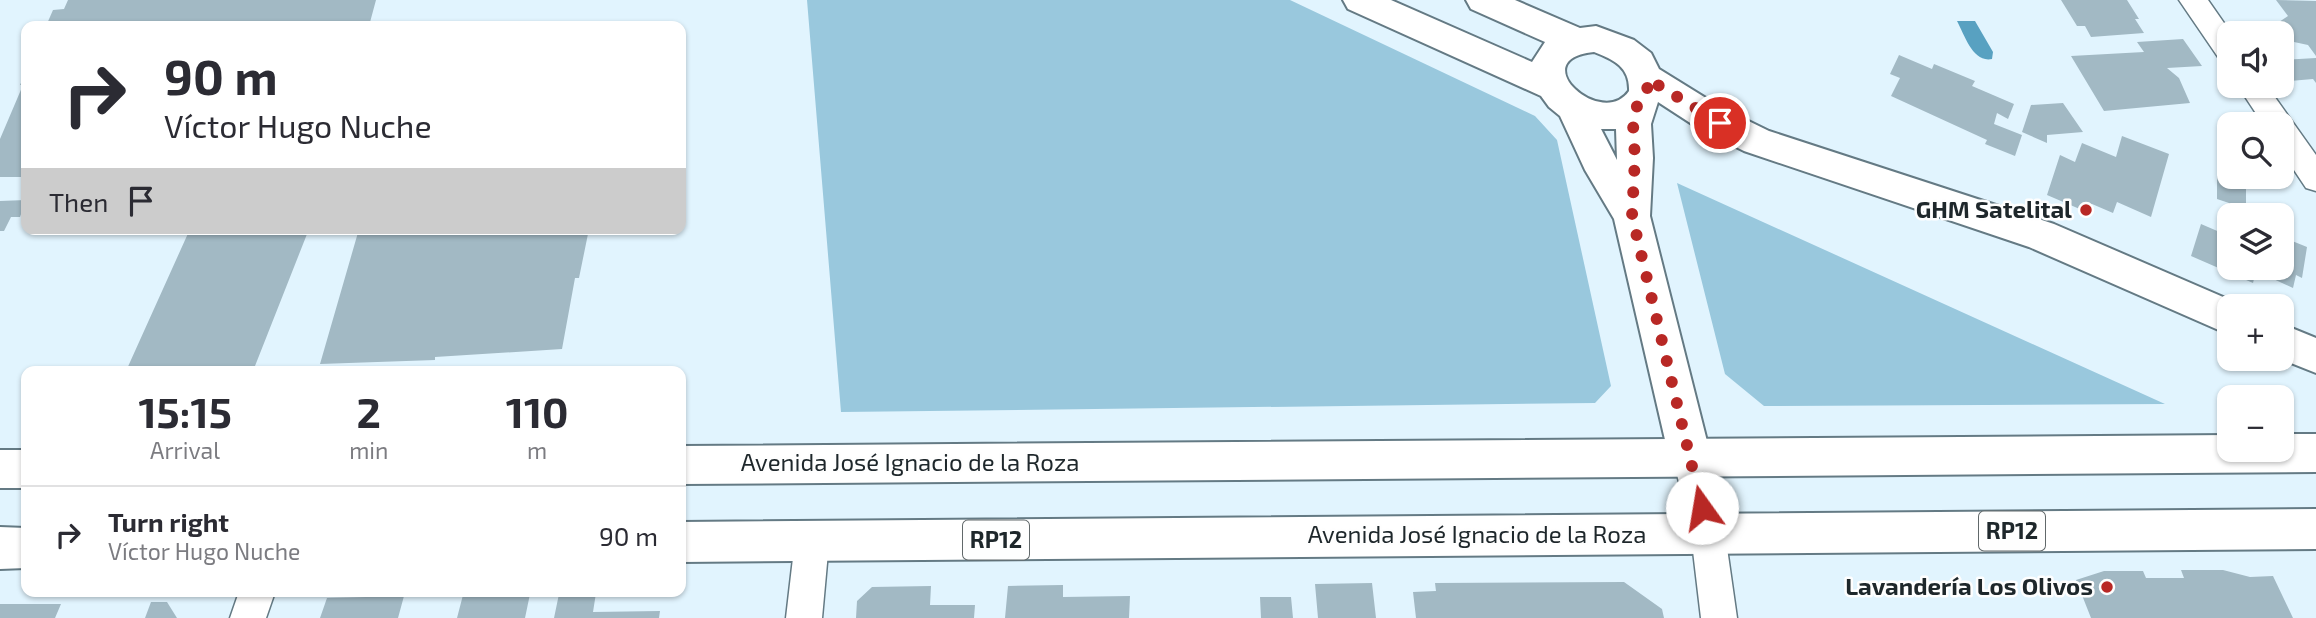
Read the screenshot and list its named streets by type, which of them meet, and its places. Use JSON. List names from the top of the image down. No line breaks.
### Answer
{"streets":{"main road":["Avenida José Ignacio de la Roza","RP12"]},"places":["GHM Satelital","Lavandería Los Olivos"],"page":{"map_buttons":["+","−"],"turn":["90 m","Víctor Hugo Nuche"],"then":"Then","eta":["15:15","Arrival","2","min","110","m"],"list":[{"name":"Turn right","note":"Víctor Hugo Nuche","value":"90 m"}]}}
